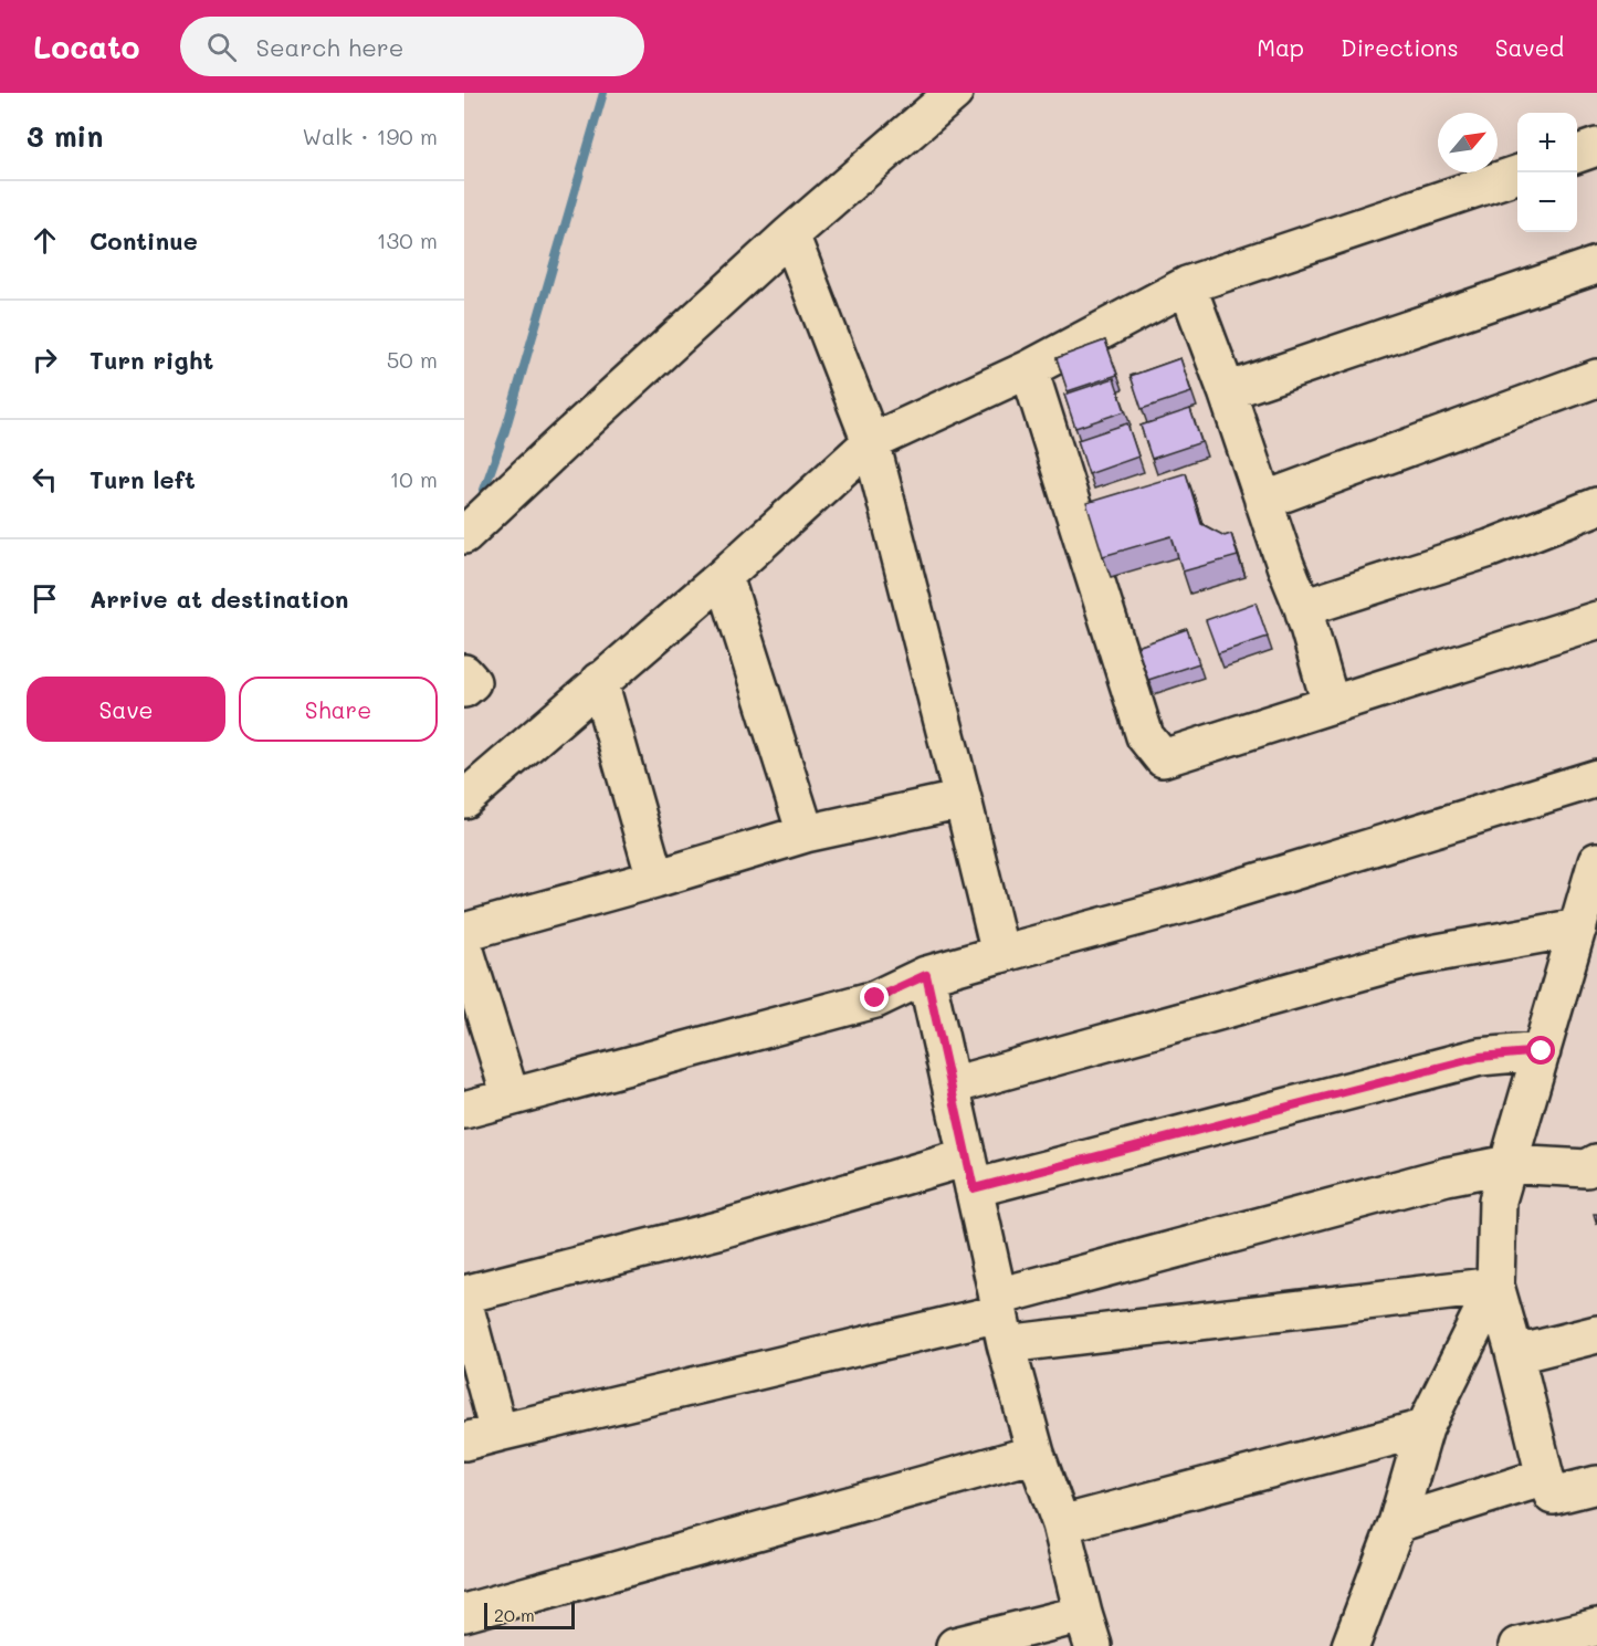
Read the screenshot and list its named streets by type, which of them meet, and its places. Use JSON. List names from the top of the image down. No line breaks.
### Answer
{"scale_bar":"20 m","north":"top right","page":{"header":"Locato","search":"Search here","nav":["Map","Directions","Saved"],"heading":["3 min","Walk · 190 m"],"map_buttons":["+","−"],"list":[["Continue","130 m"],["Turn right","50 m"],["Turn left","10 m"],"Arrive at destination"],"buttons":["Save","Share"],"scale":"20 m"}}
